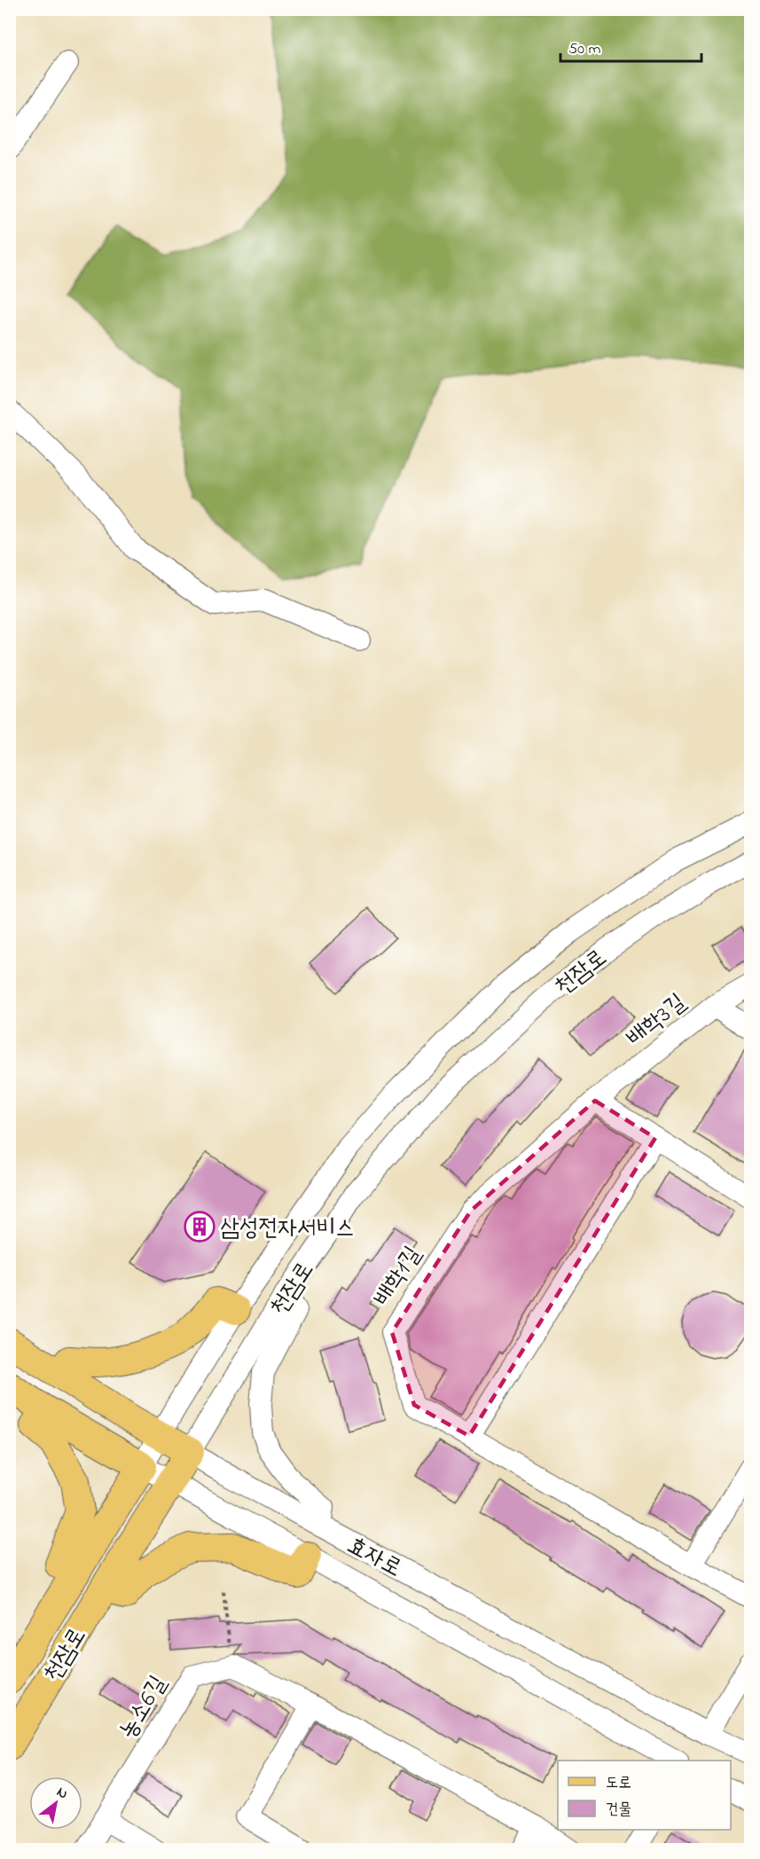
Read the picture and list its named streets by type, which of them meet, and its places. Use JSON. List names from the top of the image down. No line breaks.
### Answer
{"streets":{"main road":["천잠로","효자로"],"street":["배학3길","배학1길","농소6길"]},"crossings":[["천잠로","효자로"],["배학3길","배학1길"]],"places":{"building":["삼성전자서비스"]},"legend":["도로","건물"],"scale_bar":"50 m","north":"top right"}
